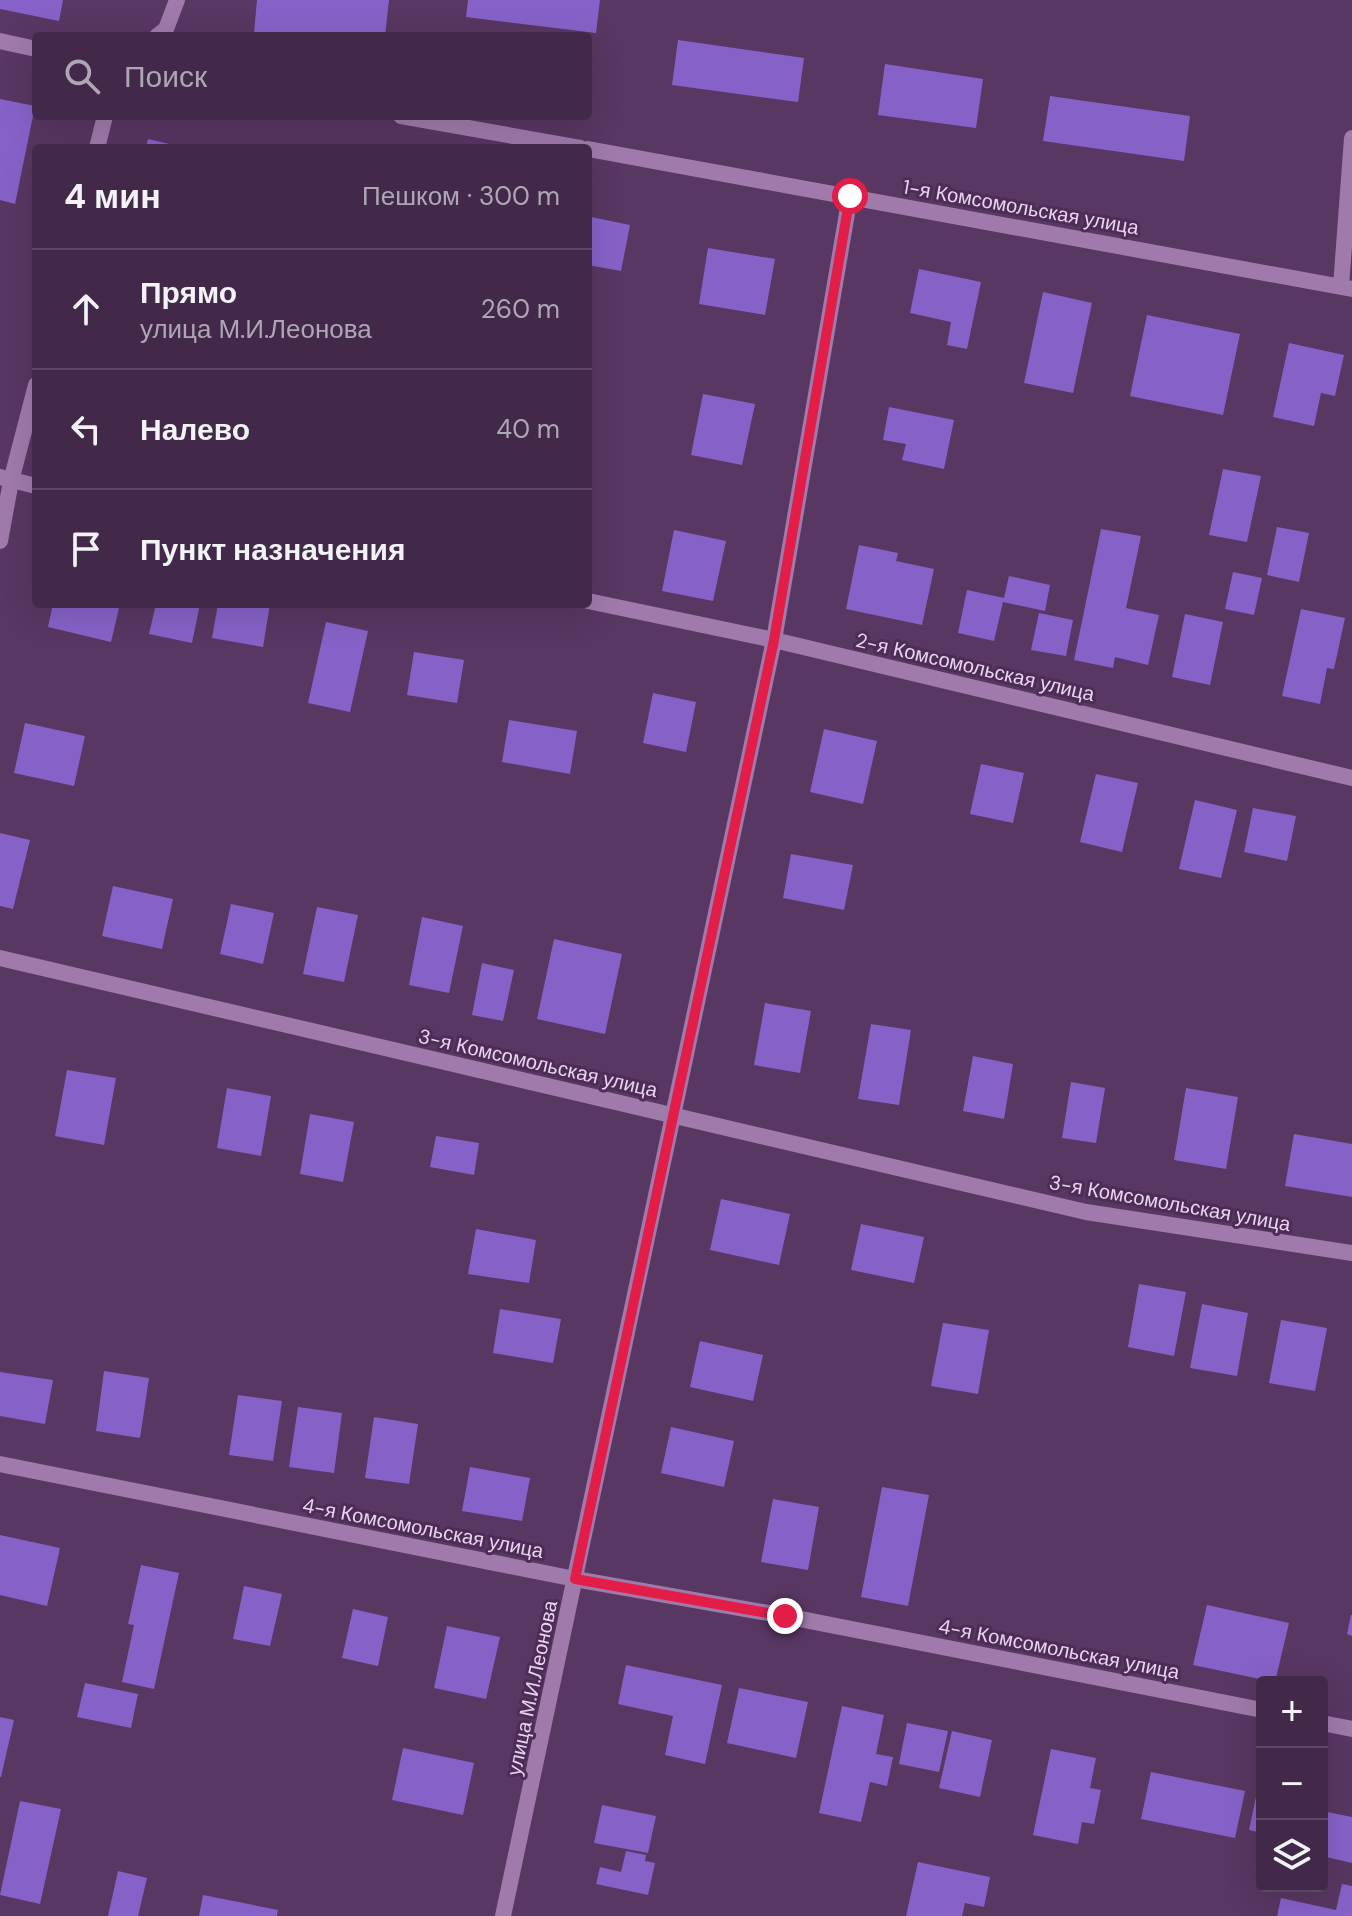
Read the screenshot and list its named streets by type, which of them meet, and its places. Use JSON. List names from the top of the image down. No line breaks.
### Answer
{"streets":{"street":["1-я Комсомольская улица","2-я Комсомольская улица","3-я Комсомольская улица","4-я Комсомольская улица","улица М.И.Леонова"]},"crossings":[["1-я Комсомольская улица","улица М.И.Леонова"],["2-я Комсомольская улица","улица М.И.Леонова"],["3-я Комсомольская улица","улица М.И.Леонова"],["4-я Комсомольская улица","улица М.И.Леонова"]],"page":{"search":"Поиск","heading":["4 мин","Пешком · 300 m"],"list":[["Прямо","улица М.И.Леонова","260 m"],["Налево","40 m"],"Пункт назначения"],"map_buttons":["+","−"]}}
